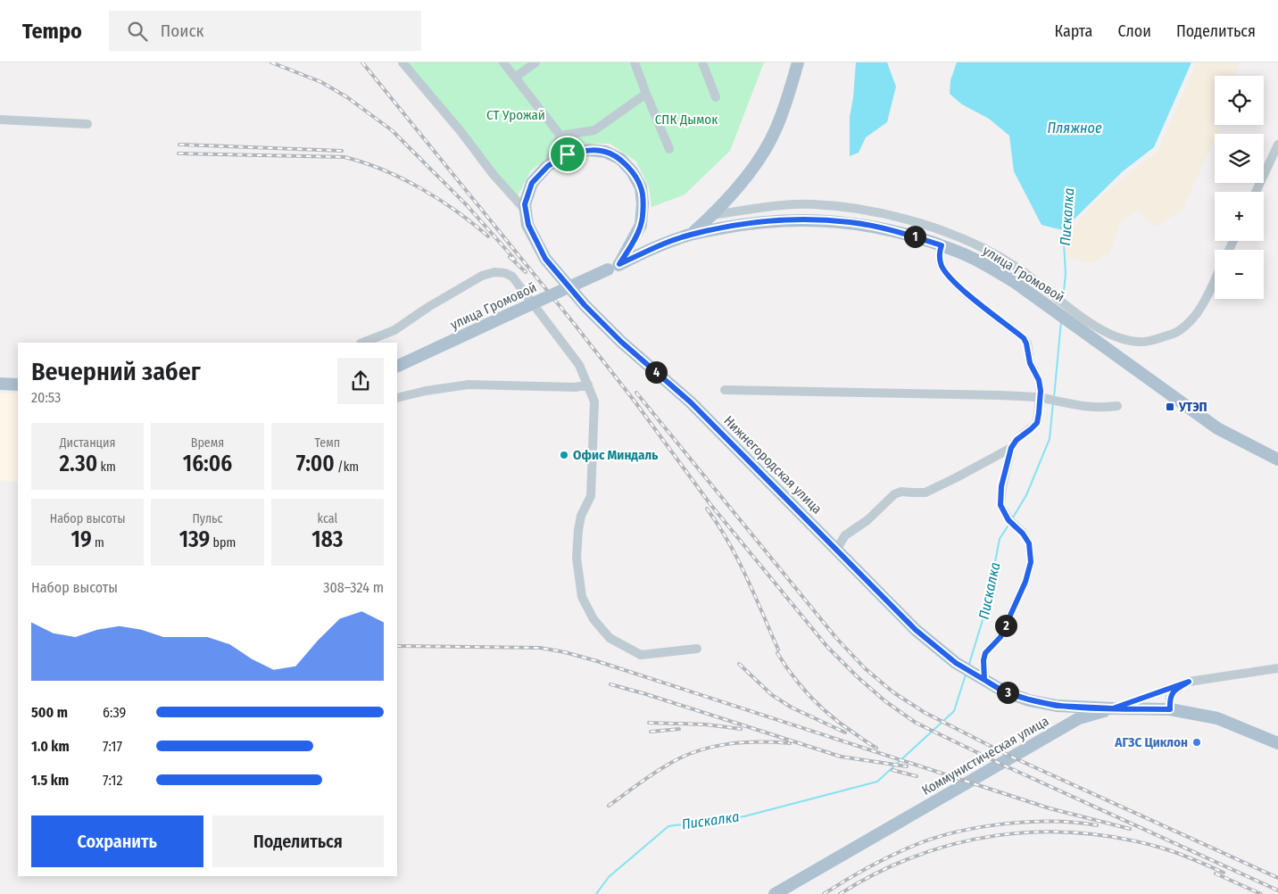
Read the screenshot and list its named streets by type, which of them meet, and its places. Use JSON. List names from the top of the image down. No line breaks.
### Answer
{"streets":{"main road":["улица Громовой","Нижнегородская улица","Коммунистическая улица"]},"crossings":[["улица Громовой","Нижнегородская улица"],["Нижнегородская улица","Коммунистическая улица"]],"water":["Пляжное","Пискалка"],"parks":["СТ Урожай","СПК Дымок"],"places":{"transit":["УТЭП"],"other":["Офис Миндаль","АГЗС Циклон"]},"page":{"header":"Tempo","search":"Поиск","nav":["Карта","Слои","Поделиться"],"map_buttons":["+","−"],"pins":["1","4","2","3"],"heading":["Вечерний забег","20:53"],"stats":[["Дистанция","2.30 km"],["Время","16:06"],["Темп","7:00 /km"],["Набор высоты","19 m"],["Пульс","139 bpm"],["kcal","183"]],"chart":["Набор высоты","308–324 m"],"list":[{"name":"500 m","note":"6:39"},{"name":"1.0 km","note":"7:17"},{"name":"1.5 km","note":"7:12"}],"buttons":["Сохранить","Поделиться"]}}
